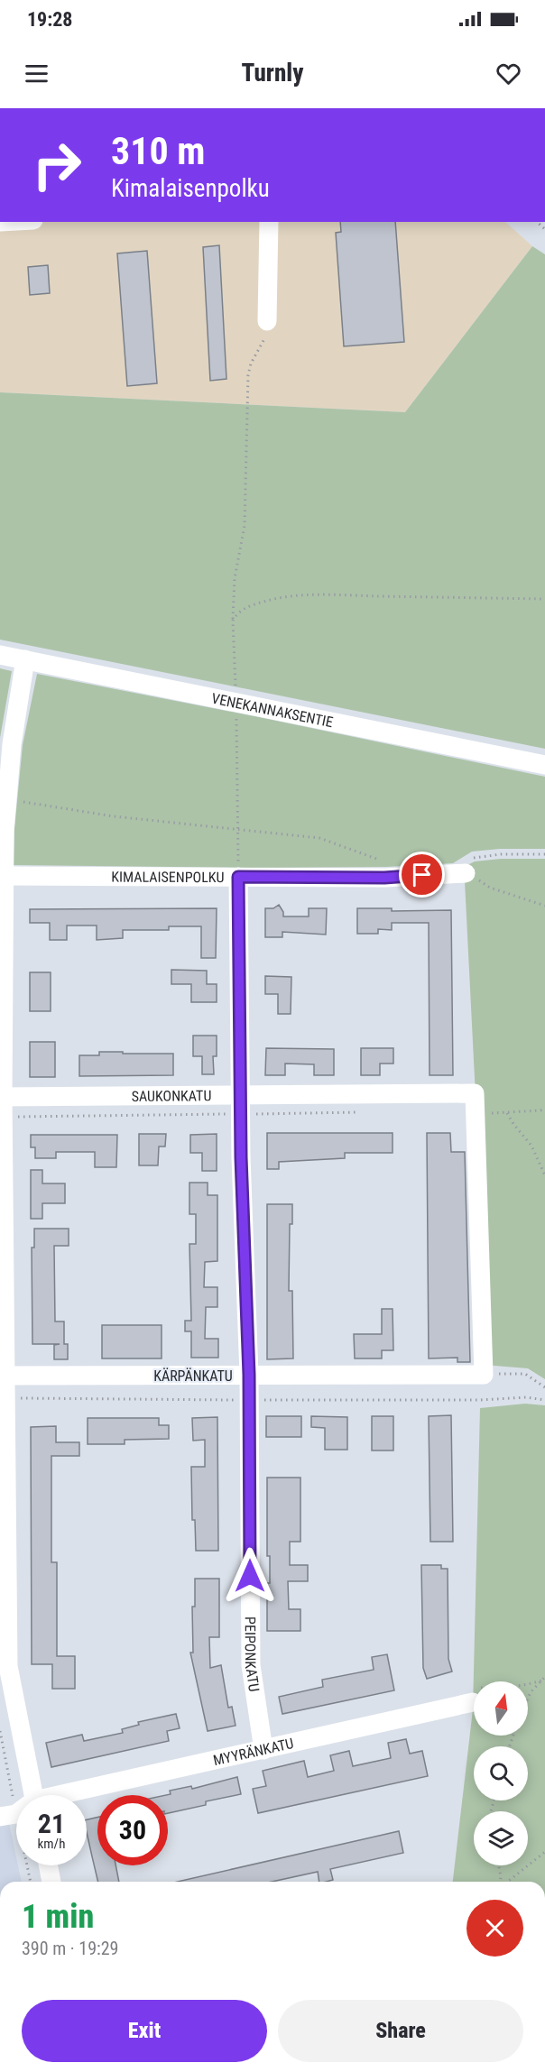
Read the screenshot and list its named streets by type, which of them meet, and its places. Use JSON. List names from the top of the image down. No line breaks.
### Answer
{"streets":{"street":["VENEKANNAKSENTIE","KIMALAISENPOLKU","SAUKONKATU","KÄRPÄNKATU","PEIPONKATU","MYYRÄNKATU"]},"crossings":[["KIMALAISENPOLKU","PEIPONKATU"],["SAUKONKATU","KÄRPÄNKATU"],["SAUKONKATU","PEIPONKATU"],["KÄRPÄNKATU","PEIPONKATU"],["PEIPONKATU","MYYRÄNKATU"]],"north":"top","page":{"status":"19:28","header":"Turnly","turn":["310 m","Kimalaisenpolku"],"speed":"21 km/h","limit":"30","heading":["1 min","390 m · 19:29"],"buttons":["Exit","Share"]}}
